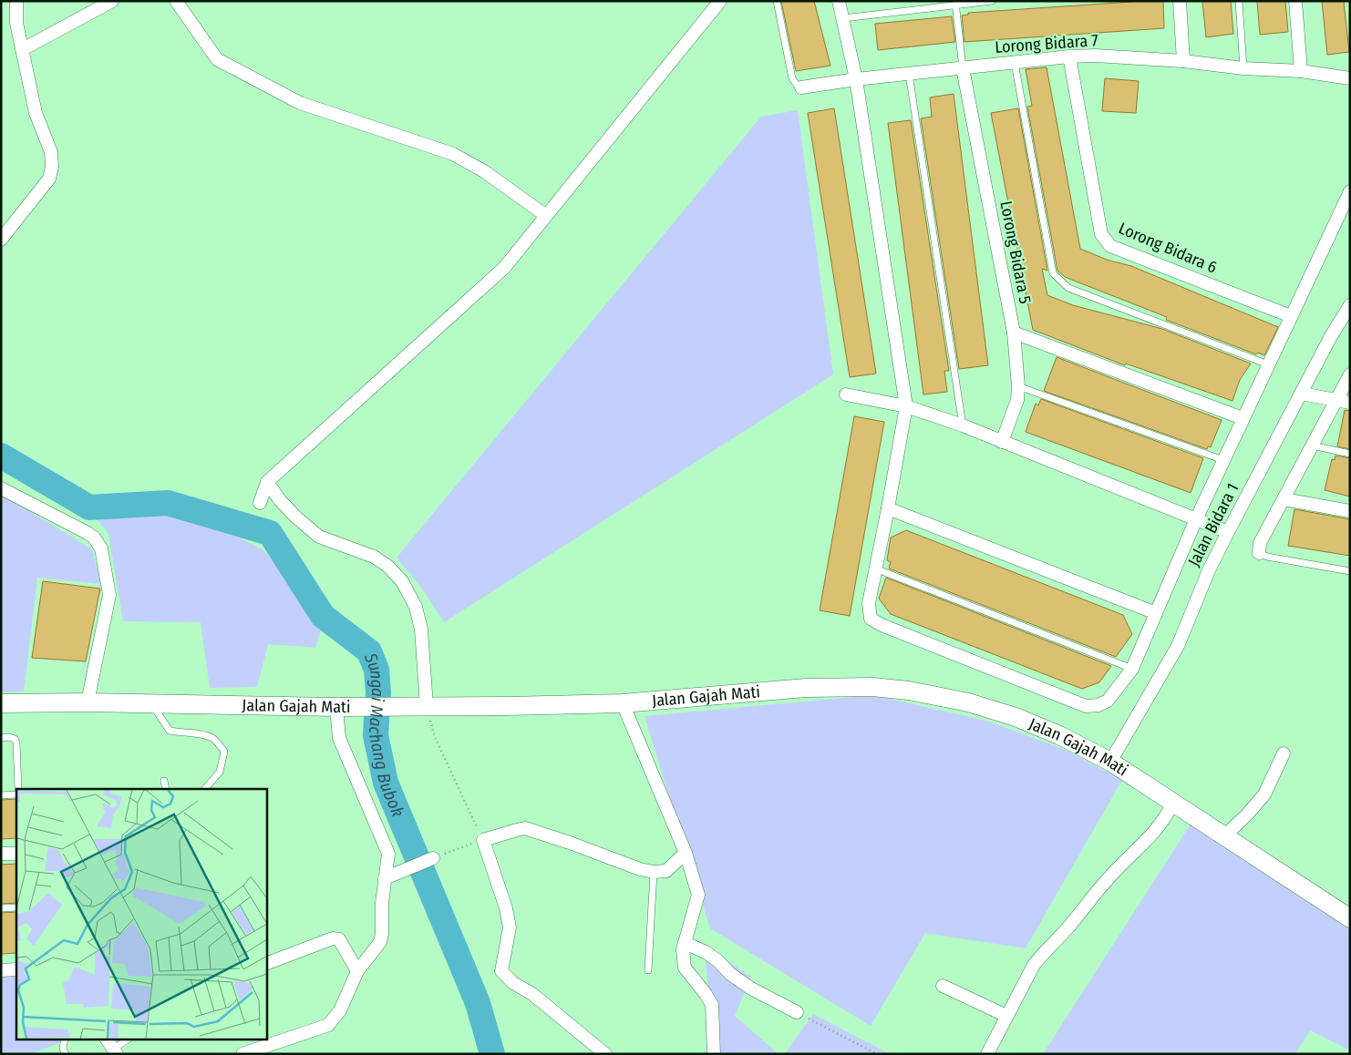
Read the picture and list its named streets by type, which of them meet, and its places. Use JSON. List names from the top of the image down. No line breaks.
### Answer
{"streets":{"main road":["Jalan Gajah Mati"],"street":["Lorong Bidara 7","Lorong Bidara 6","Lorong Bidara 5","Jalan Bidara 1"]},"crossings":[["Lorong Bidara 7","Lorong Bidara 6"],["Lorong Bidara 7","Lorong Bidara 5"],["Jalan Bidara 1","Jalan Gajah Mati"]],"water":["Sungai Machang Bubok"]}
